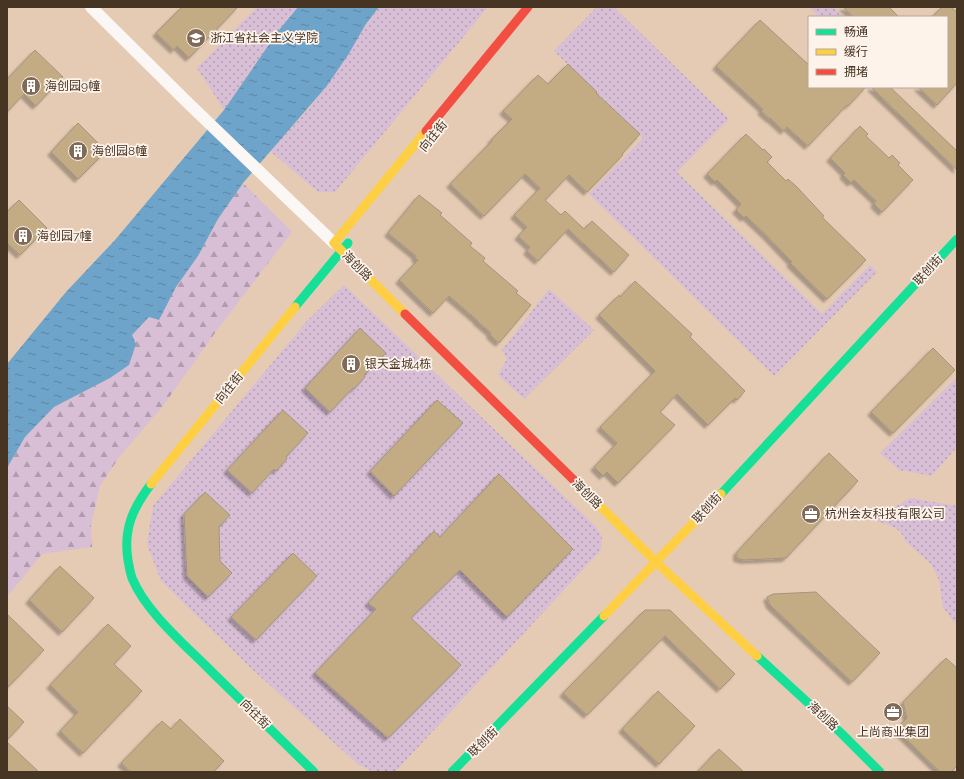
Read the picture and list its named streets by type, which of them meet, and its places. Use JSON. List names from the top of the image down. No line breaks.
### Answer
{"streets":{"street":["向往街","海创路","联创街"]},"crossings":[["向往街","海创路"],["海创路","联创街"]],"places":{"school or university":["浙江省社会主义学院"],"building":["海创园9幢","海创园8幢","海创园7幢","银天金城4栋"],"office":["杭州会友科技有限公司","上尚商业集团"]},"legend":["畅通","缓行","拥堵"]}
